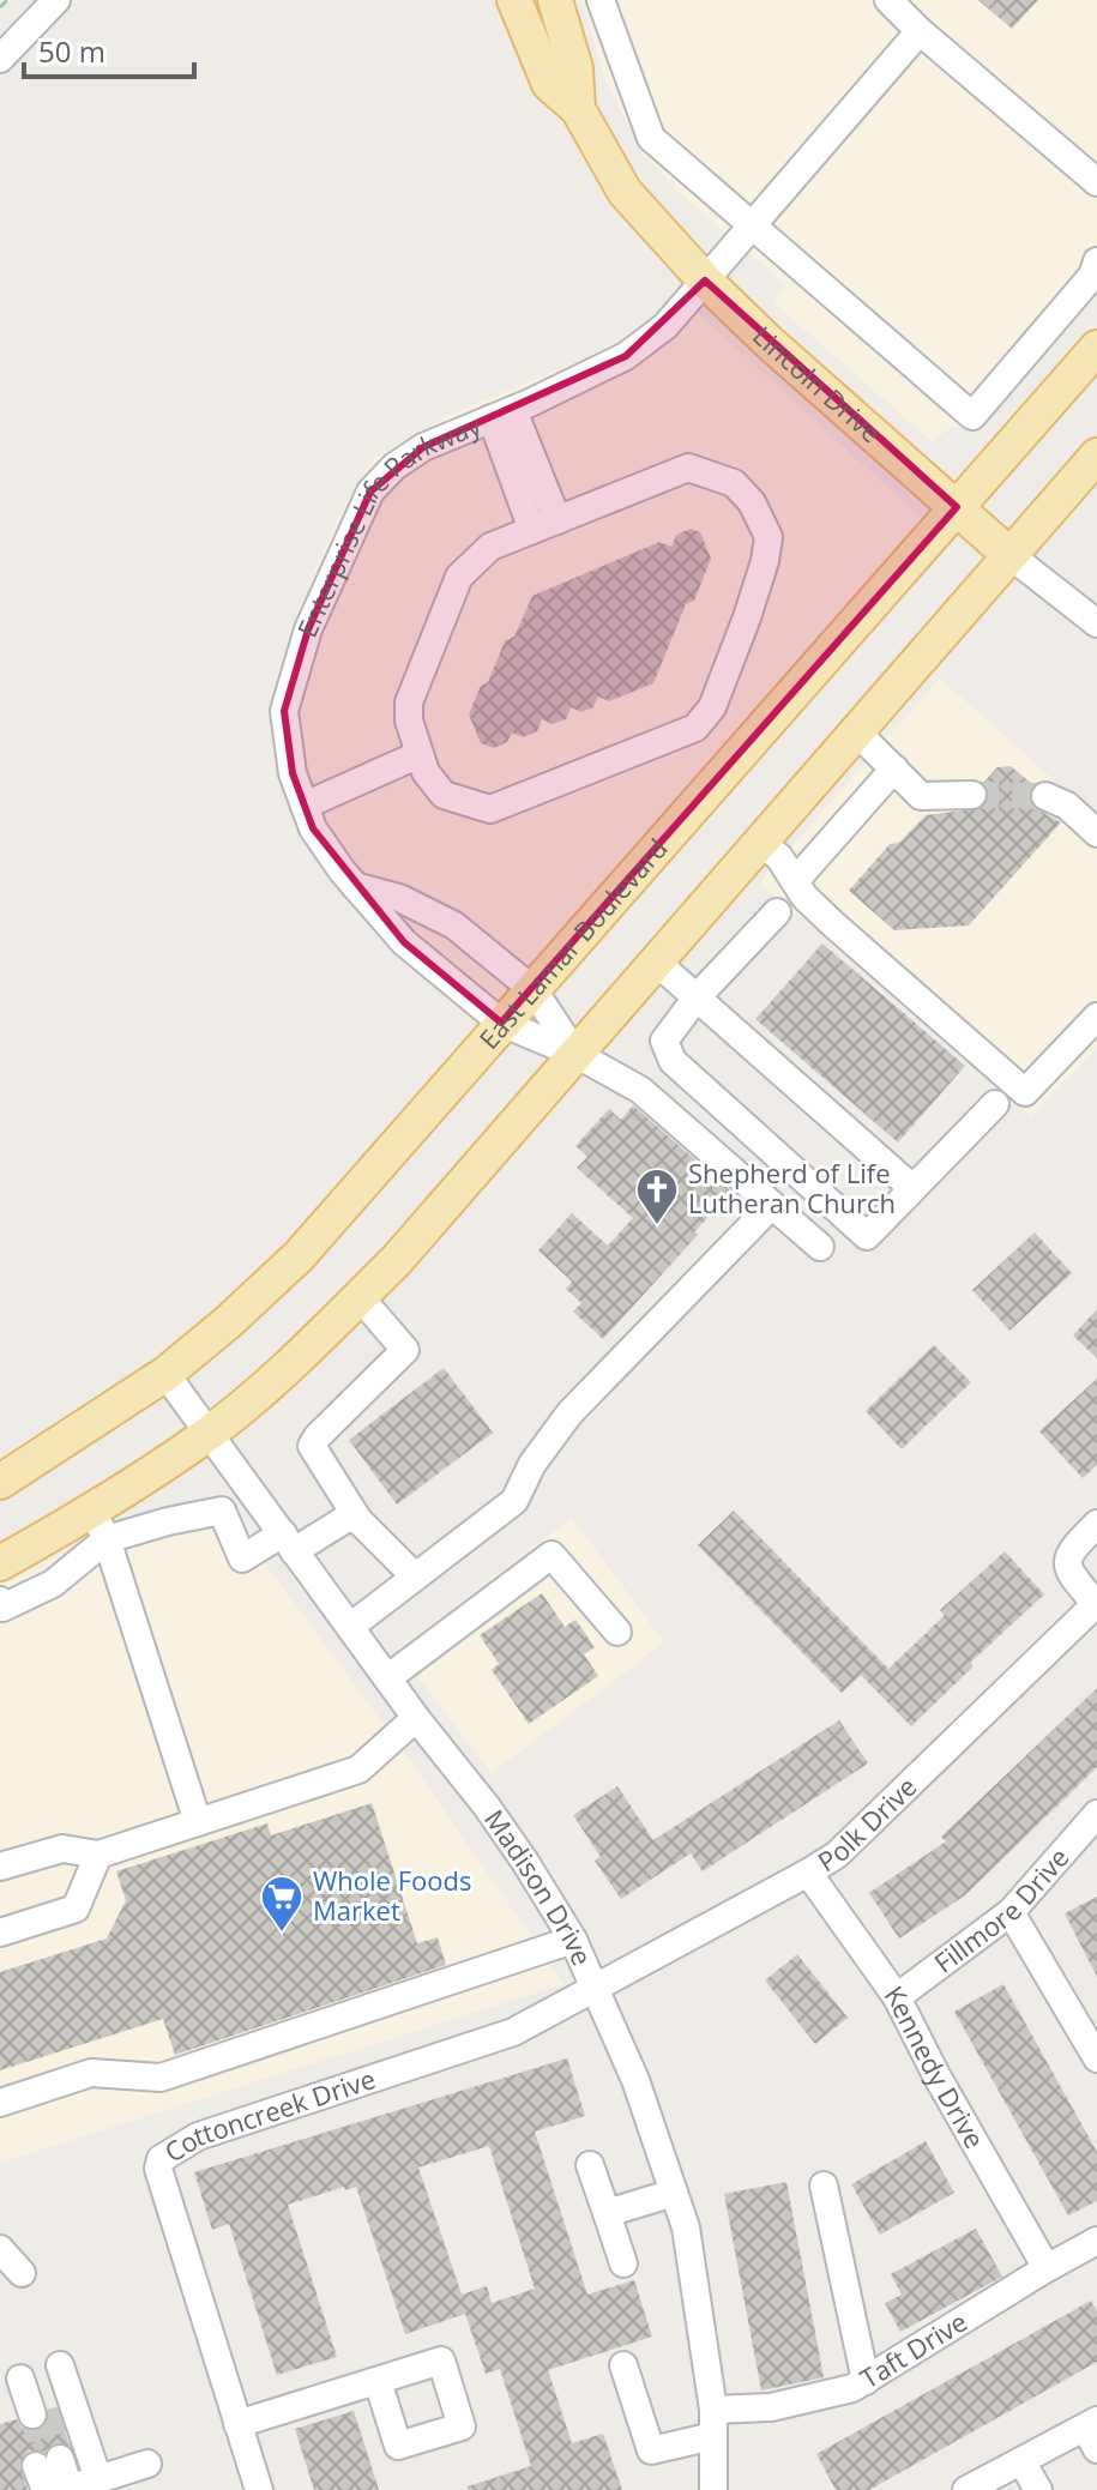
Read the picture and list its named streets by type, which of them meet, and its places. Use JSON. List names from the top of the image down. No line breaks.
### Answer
{"streets":{"main road":["Lincoln Drive","East Lamar Boulevard"],"street":["Enterprise Life Parkway","Polk Drive","Madison Drive","Fillmore Drive","Kennedy Drive","Cottoncreek Drive","Taft Drive"]},"crossings":[["Lincoln Drive","Enterprise Life Parkway"],["Lincoln Drive","East Lamar Boulevard"],["Enterprise Life Parkway","East Lamar Boulevard"],["East Lamar Boulevard","Madison Drive"],["Polk Drive","Madison Drive"],["Polk Drive","Kennedy Drive"],["Polk Drive","Cottoncreek Drive"],["Madison Drive","Cottoncreek Drive"],["Madison Drive","Taft Drive"],["Fillmore Drive","Kennedy Drive"],["Kennedy Drive","Taft Drive"]],"places":{"church":["Shepherd of Life Lutheran Church"],"supermarket":["Whole Foods Market"]},"scale_bar":"50 m"}
